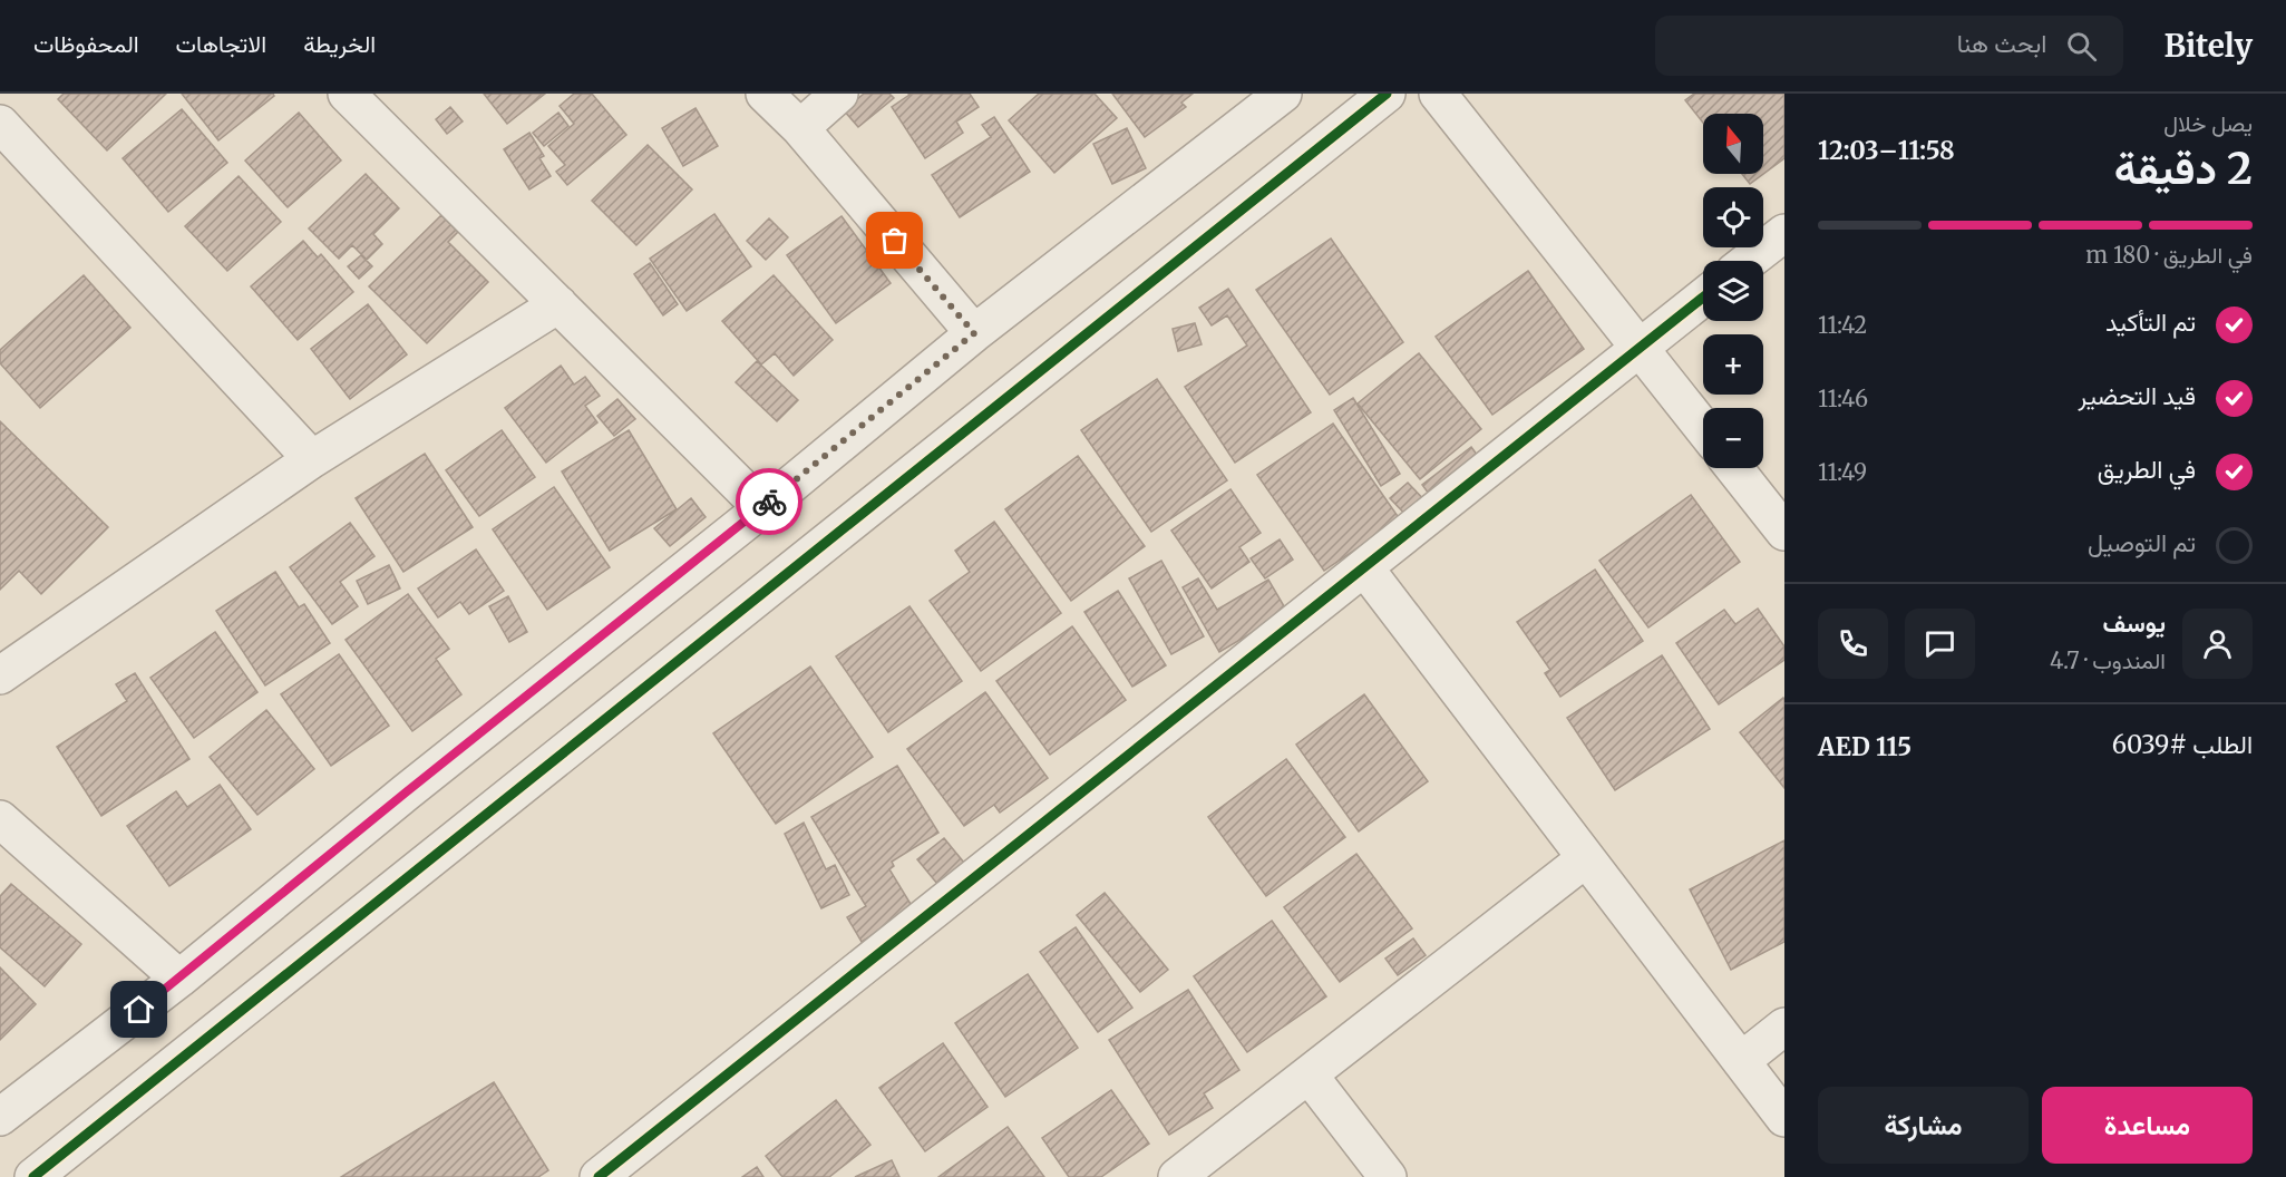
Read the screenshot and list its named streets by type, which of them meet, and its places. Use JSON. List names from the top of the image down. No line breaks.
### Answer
{"north":"top","page":{"header":"Bitely","search":"ابحث هنا","nav":["الخريطة","الاتجاهات","المحفوظات"],"heading":["2 دقيقة","يصل خلال","11:58–12:03"],"panel":["يوسف","المندوب · 4.7","الطلب #6039","AED 115"],"map_buttons":["+","−"],"bar":"في الطريق · 180 m","list":[["تم التأكيد","11:42"],["قيد التحضير","11:46"],["في الطريق","11:49"],"تم التوصيل"],"buttons":["مساعدة","مشاركة"]}}
